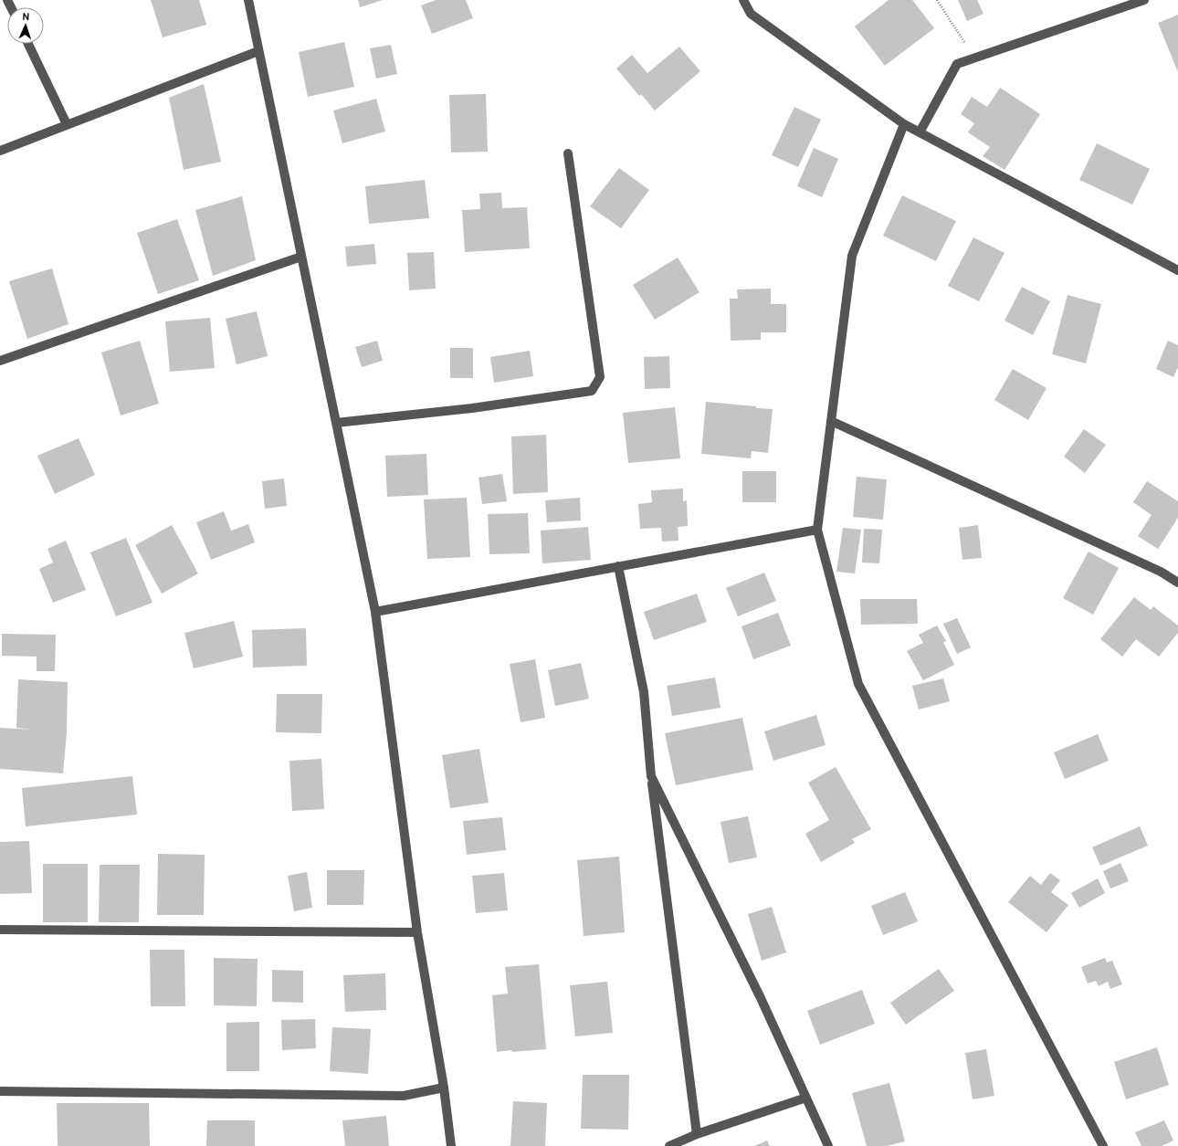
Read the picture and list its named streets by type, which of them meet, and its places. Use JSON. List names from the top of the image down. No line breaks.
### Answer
{"north":"top"}
